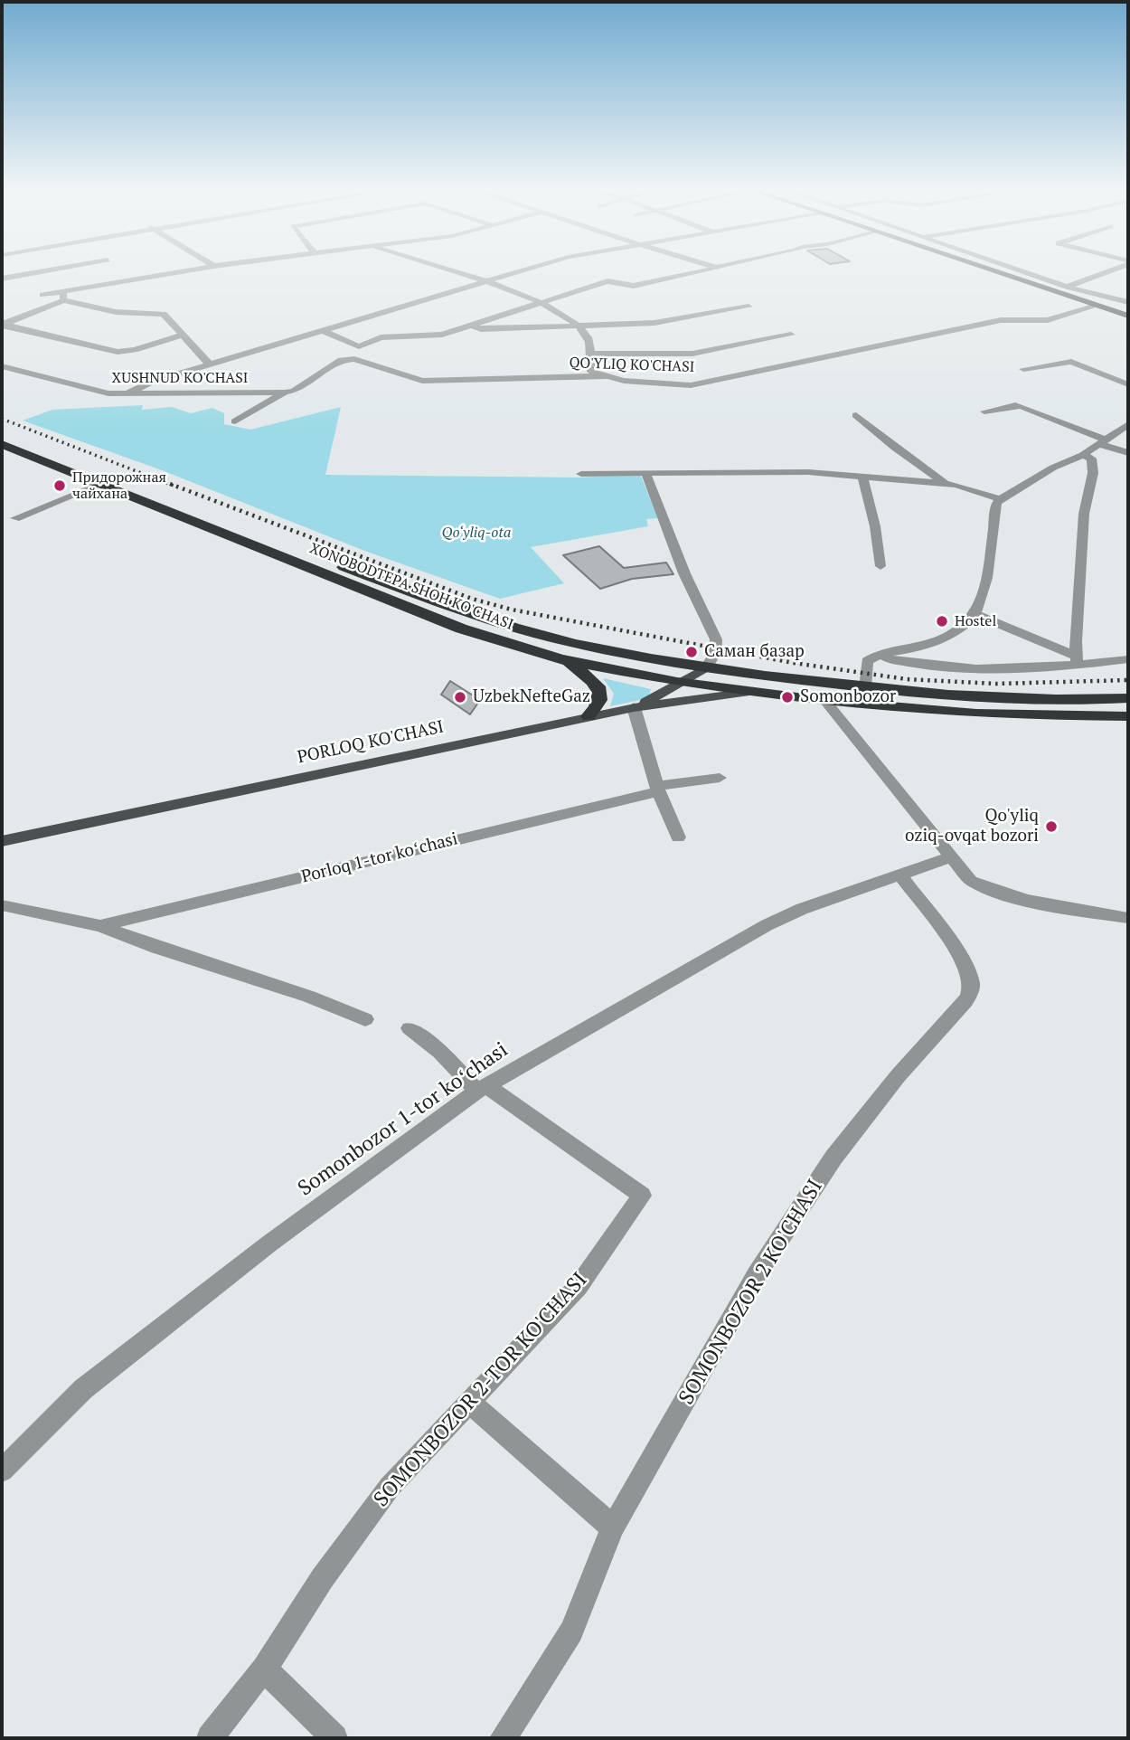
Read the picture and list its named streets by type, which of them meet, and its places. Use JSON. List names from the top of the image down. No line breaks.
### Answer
{"streets":{"highway":["XONOBODTEPA SHOH KO'CHASI"],"main road":["PORLOQ KO'CHASI"],"street":["QO'YLIQ KO'CHASI","XUSHNUD KO'CHASI","Porloq 1-tor koʻchasi","Somonbozor 1-tor koʻchasi","SOMONBOZOR 2 KO'CHASI","SOMONBOZOR 2-TOR KO'CHASI"]},"crossings":[["QO'YLIQ KO'CHASI","XUSHNUD KO'CHASI"],["XONOBODTEPA SHOH KO'CHASI","PORLOQ KO'CHASI"],["Somonbozor 1-tor koʻchasi","SOMONBOZOR 2 KO'CHASI"],["Somonbozor 1-tor koʻchasi","SOMONBOZOR 2-TOR KO'CHASI"]],"parks":["Qo‘yliq-ota"],"places":["Придорожная чайхана","Hostel","Саман базар","UzbekNefteGaz","Somonbozor","Qo'yliq oziq-ovqat bozori"]}
